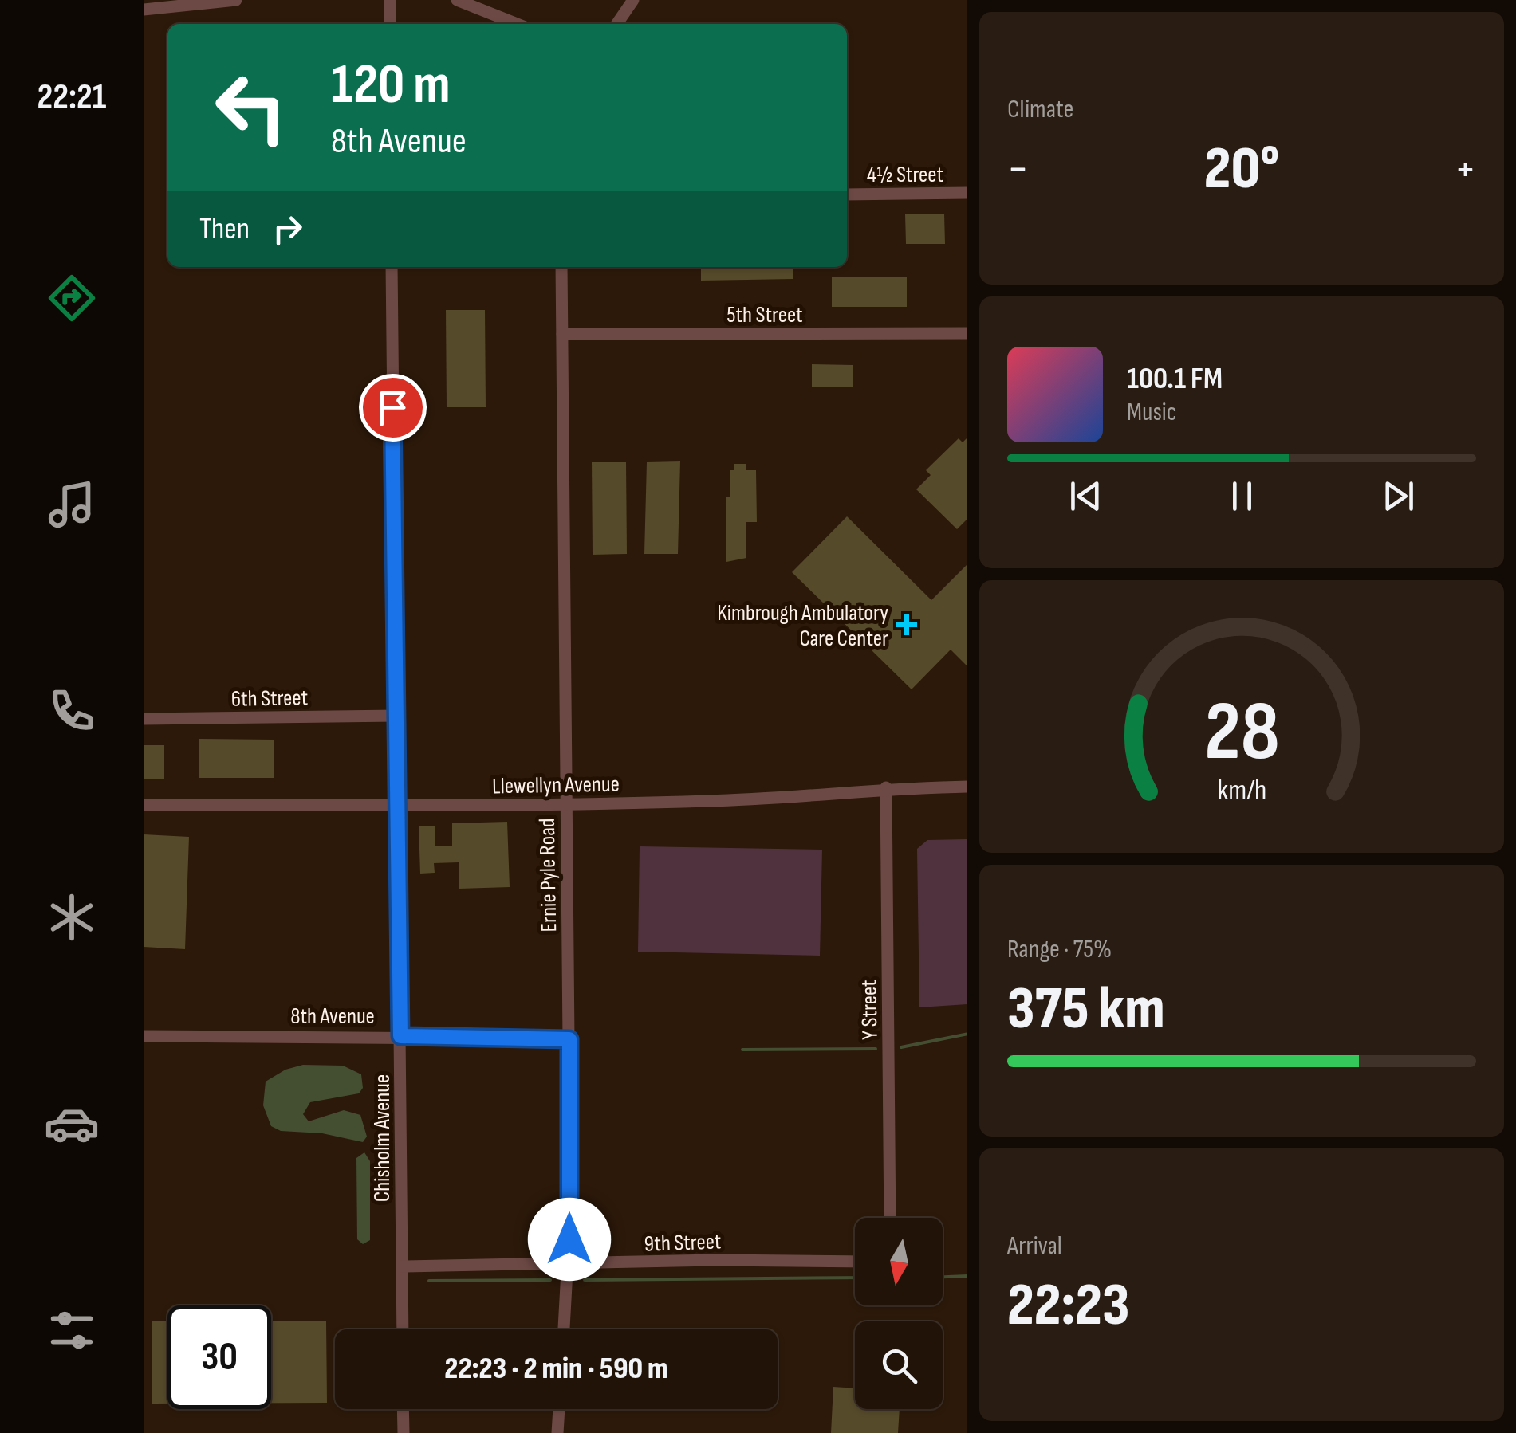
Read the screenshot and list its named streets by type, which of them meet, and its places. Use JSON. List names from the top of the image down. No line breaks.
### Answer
{"streets":{"street":["4½ Street","5th Street","6th Street","Llewellyn Avenue","Ernie Pyle Road","Y Street","8th Avenue","Chisholm Avenue","9th Street"]},"crossings":[["5th Street","Ernie Pyle Road"],["6th Street","Chisholm Avenue"],["Llewellyn Avenue","Ernie Pyle Road"],["Llewellyn Avenue","Y Street"],["Llewellyn Avenue","Chisholm Avenue"],["Ernie Pyle Road","8th Avenue"],["Ernie Pyle Road","9th Street"],["8th Avenue","Chisholm Avenue"],["Chisholm Avenue","9th Street"]],"places":{"health":["Kimbrough Ambulatory Care Center"]},"north":"bottom","page":{"tabs":"22:21","tile":["Climate",["Range · 75%","375 km"],["Arrival","22:23"]],"turn":["120 m","8th Avenue"],"heat":["−","20°","+"],"then":"Then","song":["100.1 FM","Music"],"limit":"30","trip":"22:23 · 2 min · 590 m","gauge":["28","km/h"]}}
